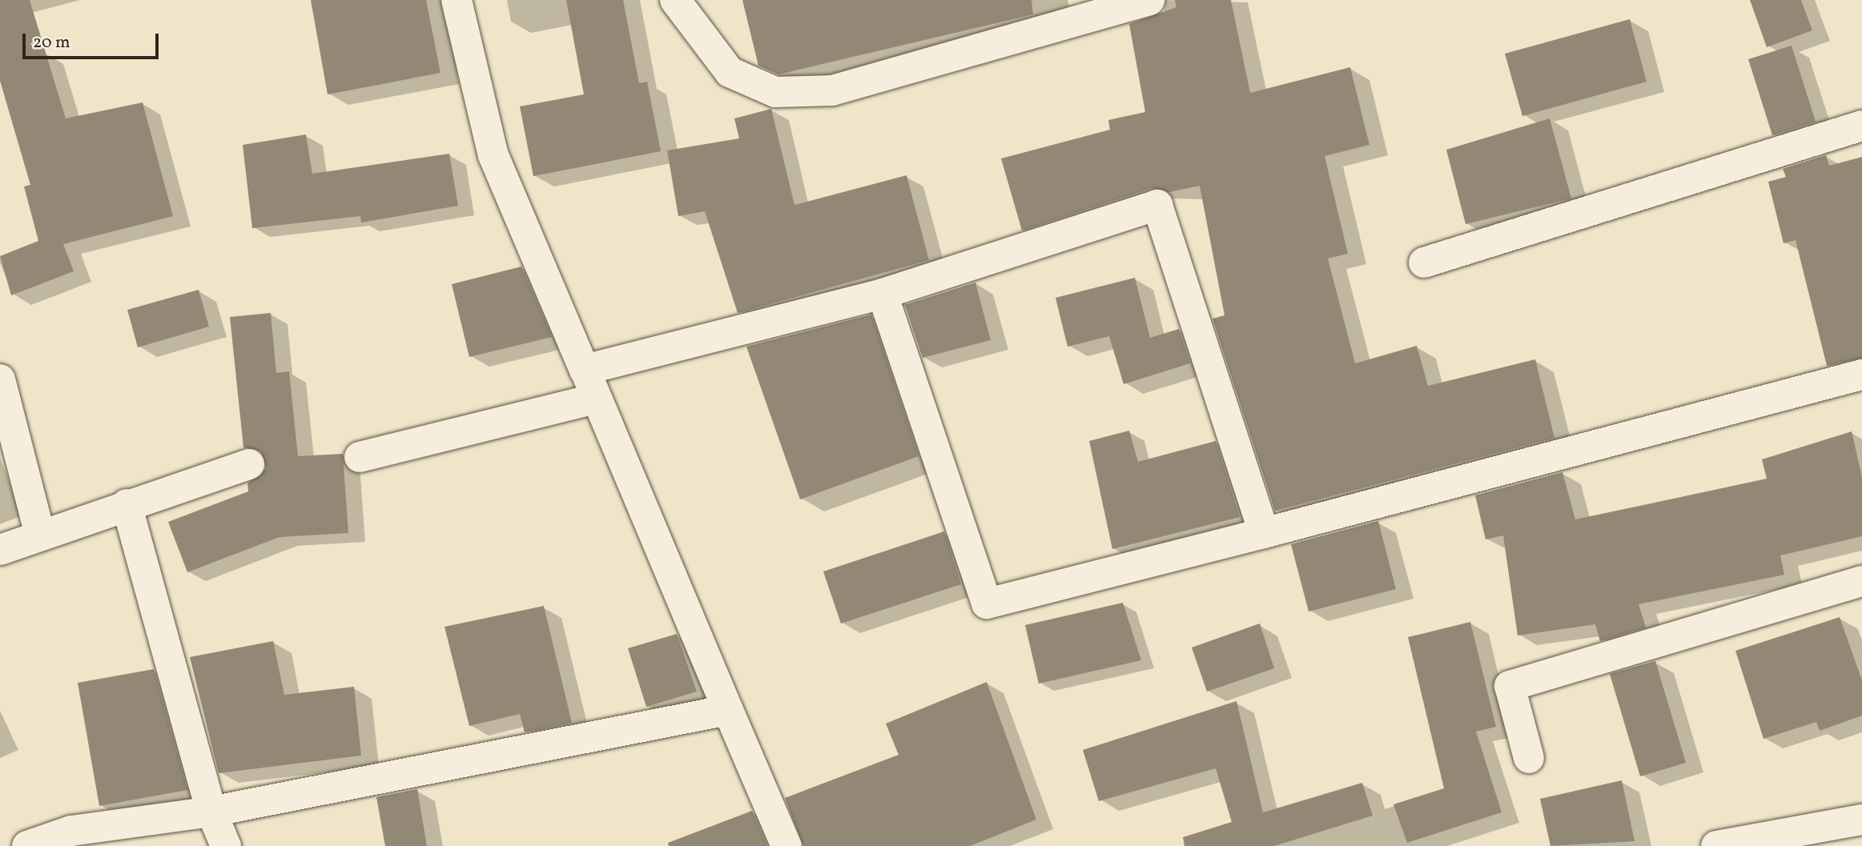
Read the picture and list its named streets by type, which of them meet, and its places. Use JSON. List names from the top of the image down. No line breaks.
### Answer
{"scale_bar":"20 m"}
